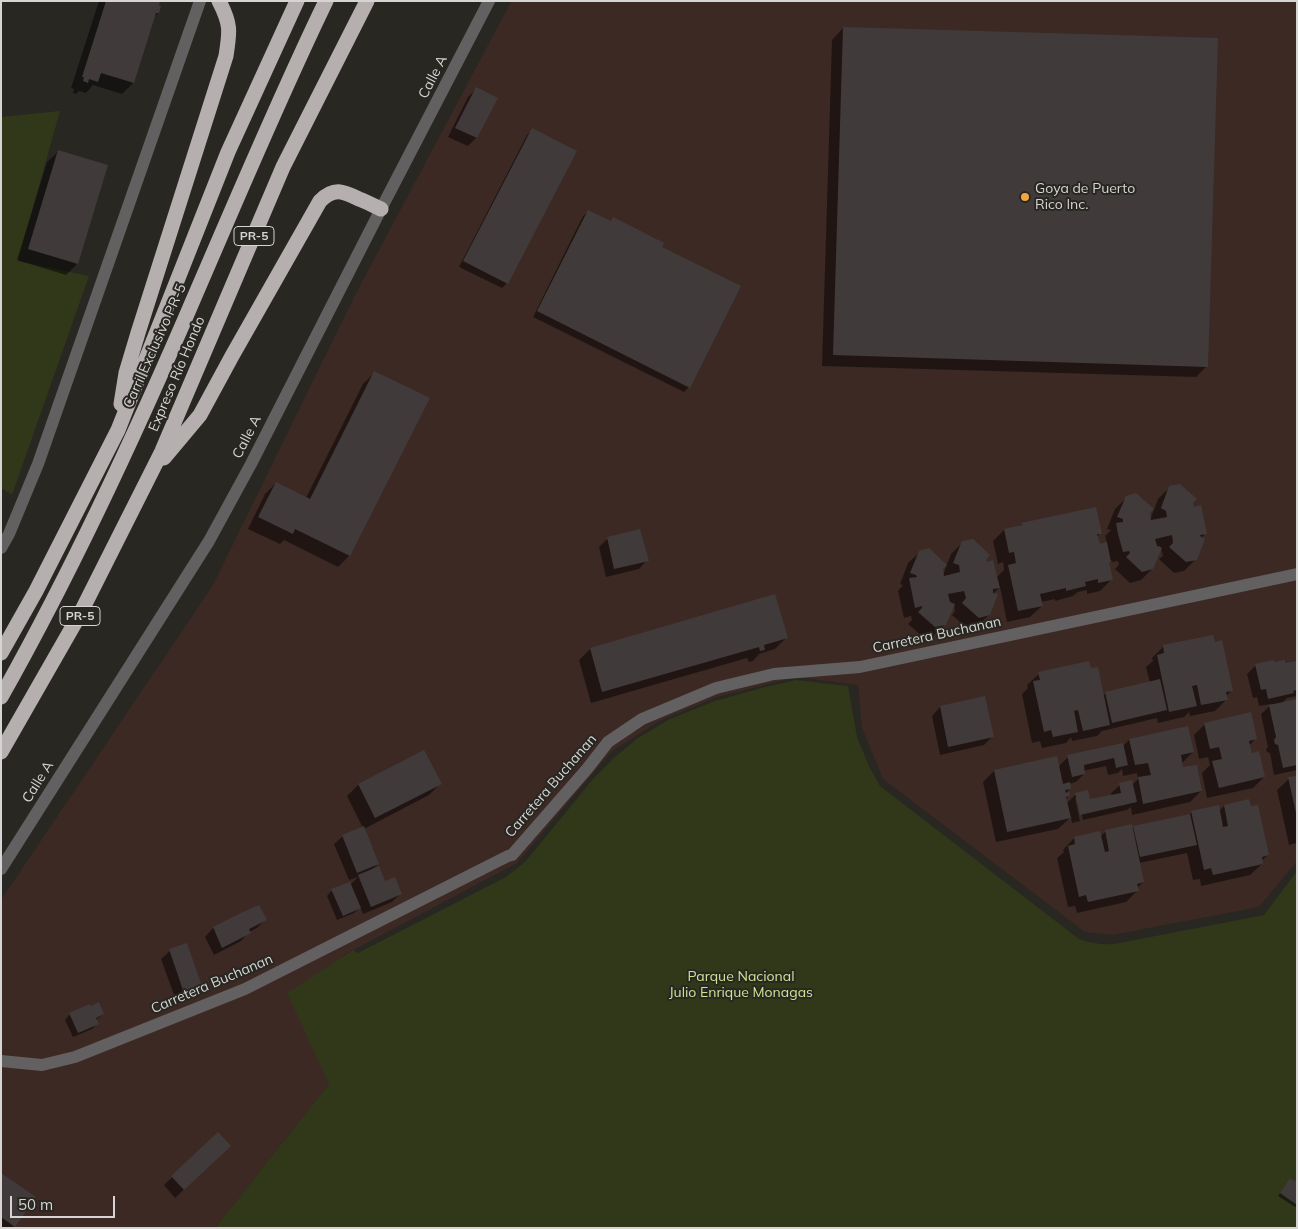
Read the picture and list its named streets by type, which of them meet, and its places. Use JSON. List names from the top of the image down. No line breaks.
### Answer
{"streets":{"highway":["PR-5","Carril Exclusivo PR-5","Expreso Río Hondo"],"street":["Calle A","Carretera Buchanan"]},"parks":["Parque Nacional Julio Enrique Monagas"],"places":["Goya de Puerto Rico Inc."],"scale_bar":"50 m"}
